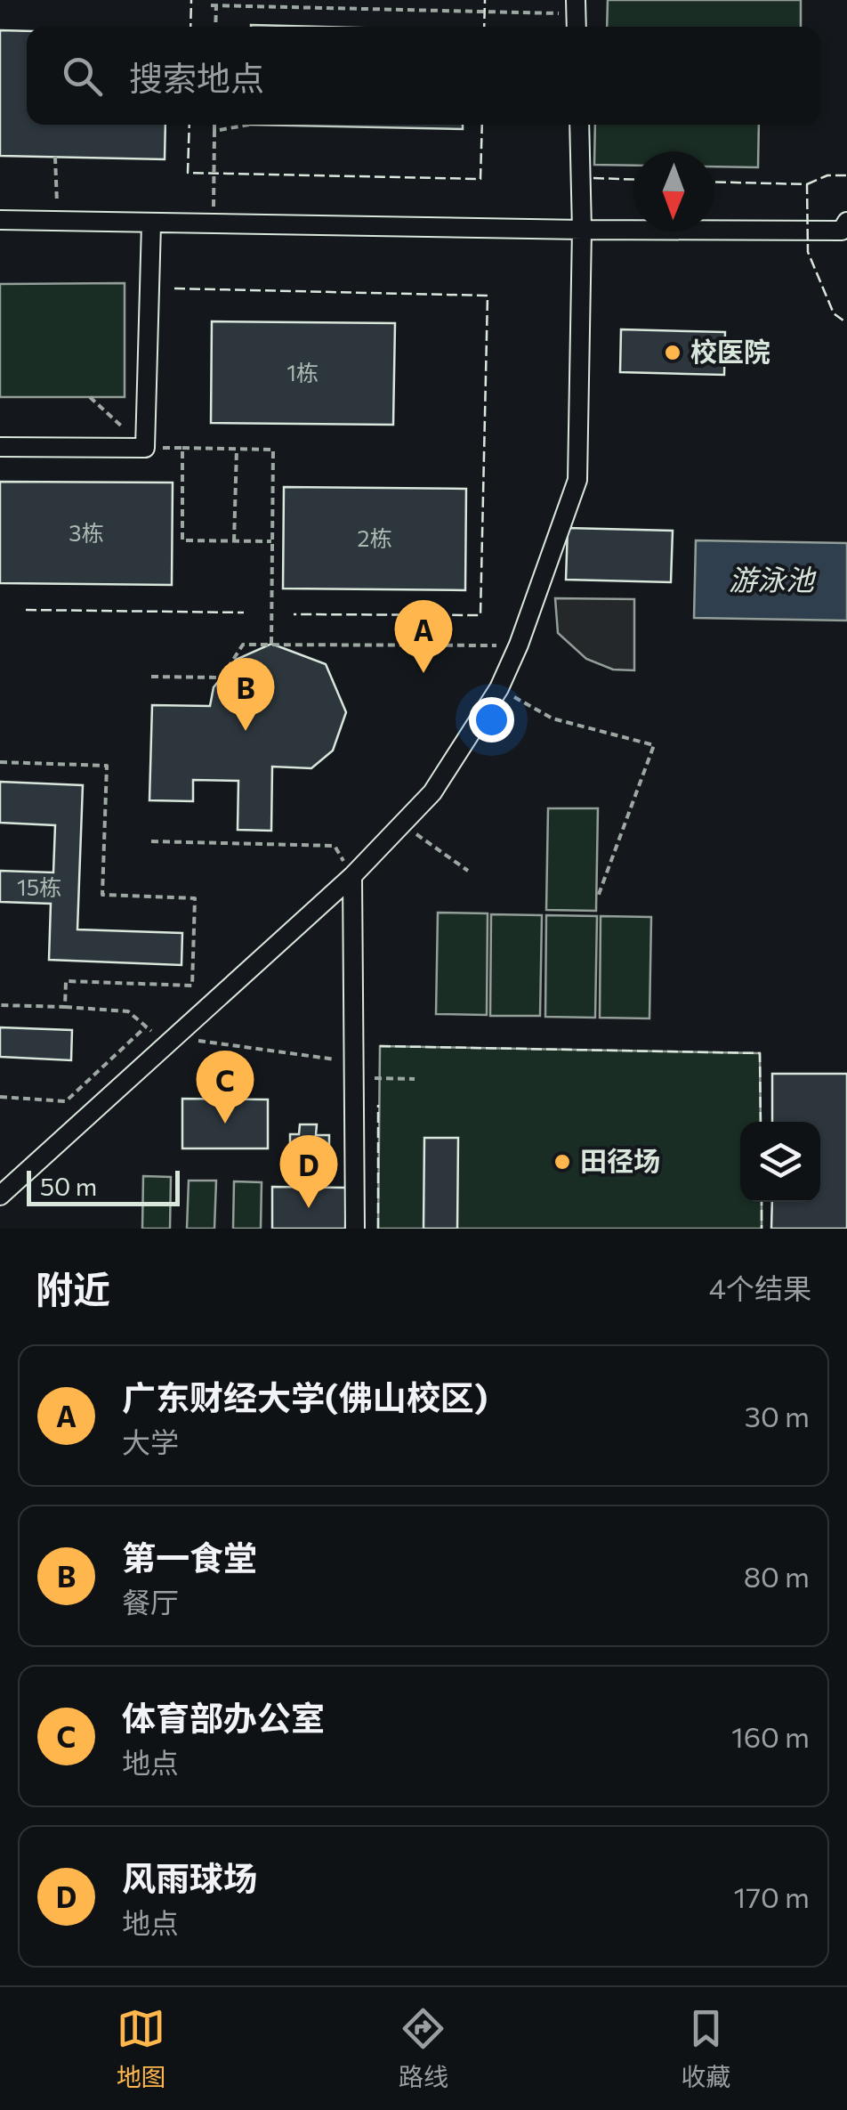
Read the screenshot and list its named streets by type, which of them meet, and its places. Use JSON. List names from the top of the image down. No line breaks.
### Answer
{"water":["游泳池"],"places":["校医院","田径场"],"house_numbers":["1栋","3栋","2栋","15栋"],"scale_bar":"50 m","north":"bottom","page":{"search":"搜索地点","pins":["A","B","C","D"],"scale":"50 m","heading":["附近","4个结果"],"list":[{"mark":"A","name":"广东财经大学(佛山校区)","note":"大学","value":"30 m"},{"mark":"B","name":"第一食堂","note":"餐厅","value":"80 m"},{"mark":"C","name":"体育部办公室","note":"地点","value":"160 m"},{"mark":"D","name":"风雨球场","note":"地点","value":"170 m"}],"nav":["地图","路线","收藏"]}}
